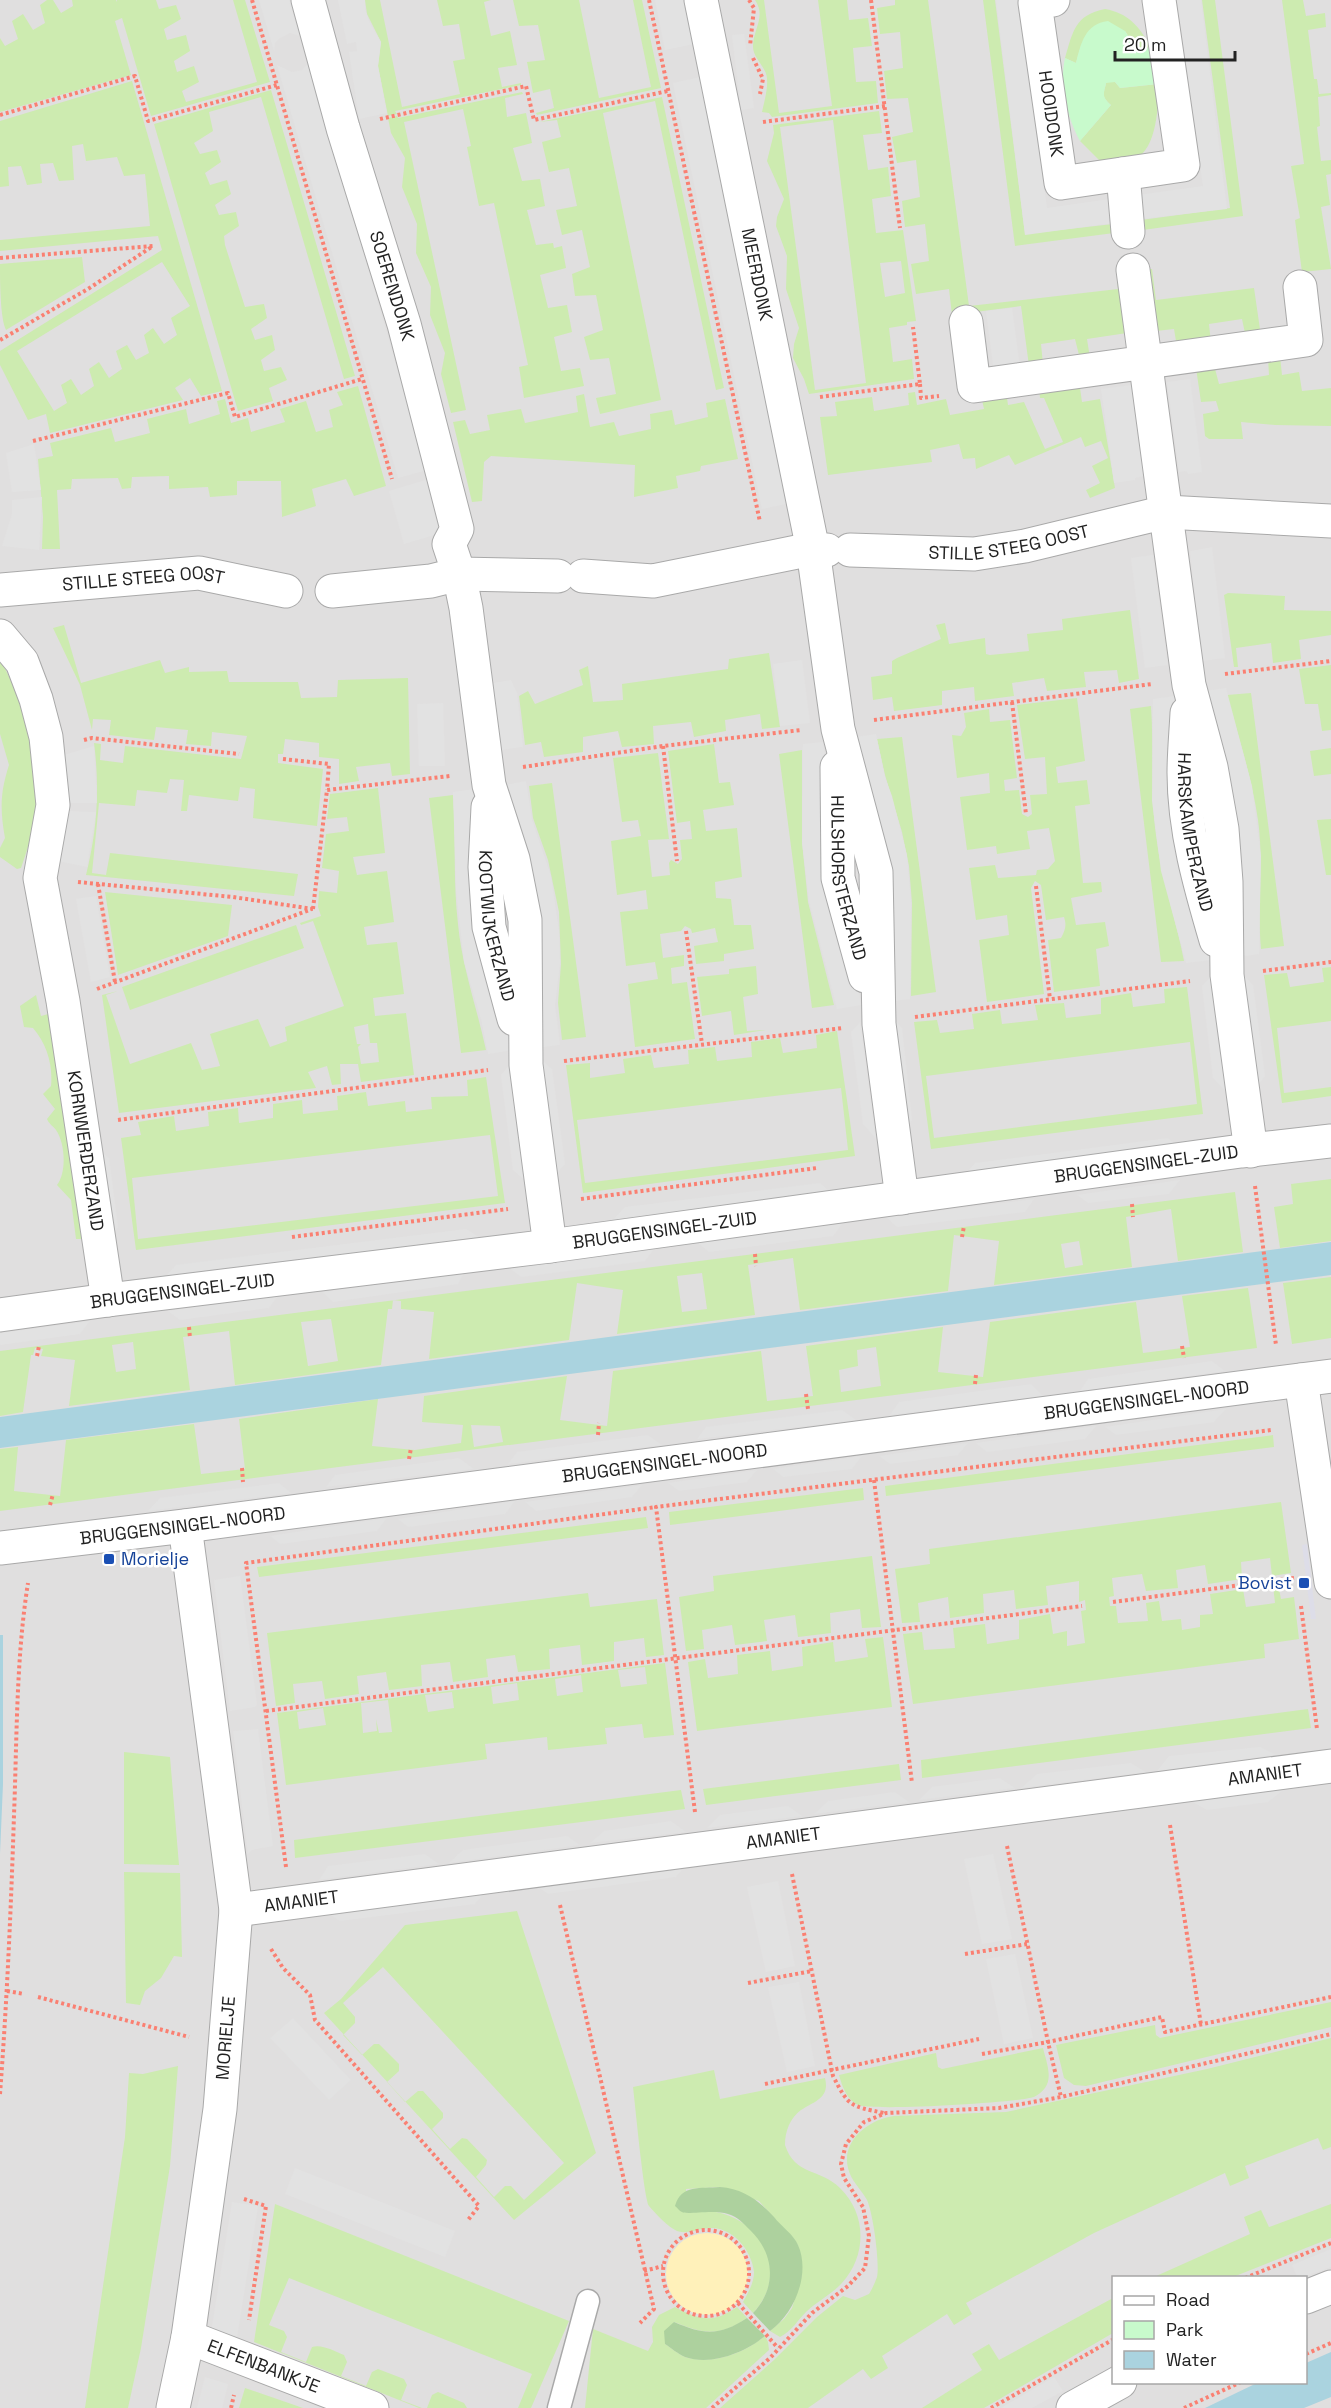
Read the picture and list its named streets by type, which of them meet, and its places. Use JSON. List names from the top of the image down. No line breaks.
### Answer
{"streets":{"street":["HOOIDONK","MEERDONK","SOERENDONK","STILLE STEEG OOST","HARSKAMPERZAND","HULSHORSTERZAND","KOOTWIJKERZAND","KORNWERDERZAND","BRUGGENSINGEL-ZUID","BRUGGENSINGEL-NOORD","AMANIET","MORIELJE","ELFENBANKJE"]},"crossings":[["MEERDONK","STILLE STEEG OOST"],["MEERDONK","HULSHORSTERZAND"],["SOERENDONK","STILLE STEEG OOST"],["SOERENDONK","KOOTWIJKERZAND"],["STILLE STEEG OOST","HARSKAMPERZAND"],["STILLE STEEG OOST","HULSHORSTERZAND"],["STILLE STEEG OOST","KOOTWIJKERZAND"],["HARSKAMPERZAND","BRUGGENSINGEL-ZUID"],["HULSHORSTERZAND","BRUGGENSINGEL-ZUID"],["KOOTWIJKERZAND","BRUGGENSINGEL-ZUID"],["KORNWERDERZAND","BRUGGENSINGEL-ZUID"],["BRUGGENSINGEL-NOORD","MORIELJE"],["AMANIET","MORIELJE"],["MORIELJE","ELFENBANKJE"]],"places":{"transit":["Morielje","Bovist"]},"legend":["Road","Park","Water"],"scale_bar":"20 m"}
